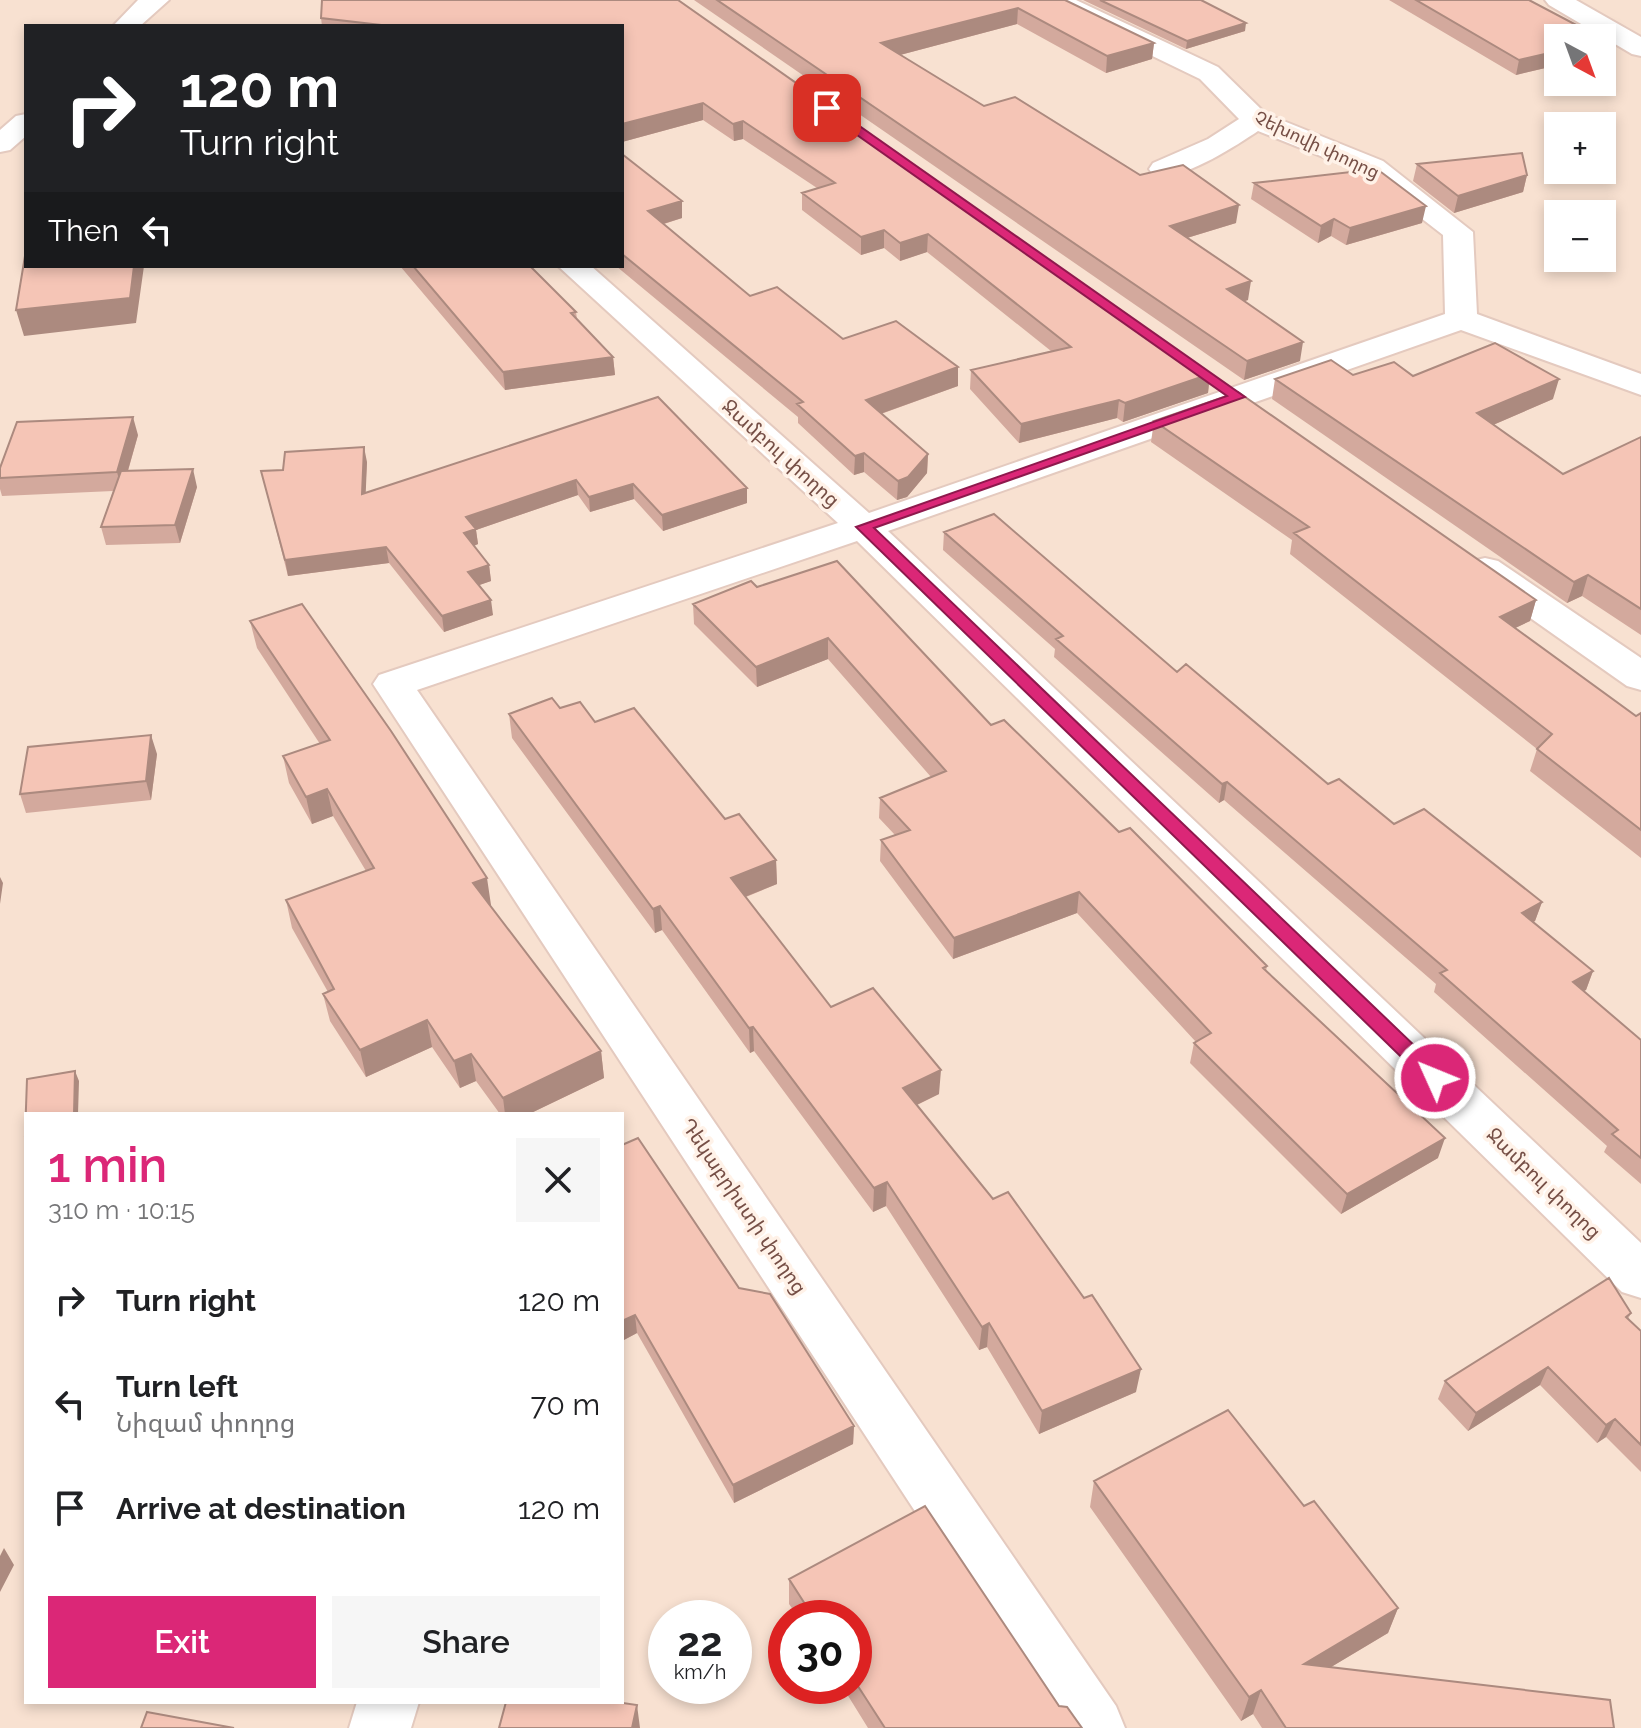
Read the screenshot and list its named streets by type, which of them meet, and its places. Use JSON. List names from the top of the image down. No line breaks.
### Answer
{"streets":{"street":["Չեխովի փողոց","Ջամբուլ փողոց","Դեկաբրիստի փողոց"]},"crossings":[["Ջամբուլ փողոց","Դեկաբրիստի փողոց"]],"north":"bottom right","page":{"map_buttons":["+","−"],"turn":["120 m","Turn right"],"then":"Then","heading":["1 min","310 m · 10:15"],"list":[{"name":"Turn right","value":"120 m"},{"name":"Turn left","note":"Նիզամ փողոց","value":"70 m"},{"name":"Arrive at destination","value":"120 m"}],"buttons":["Exit","Share"],"speed":"22 km/h","limit":"30"}}
